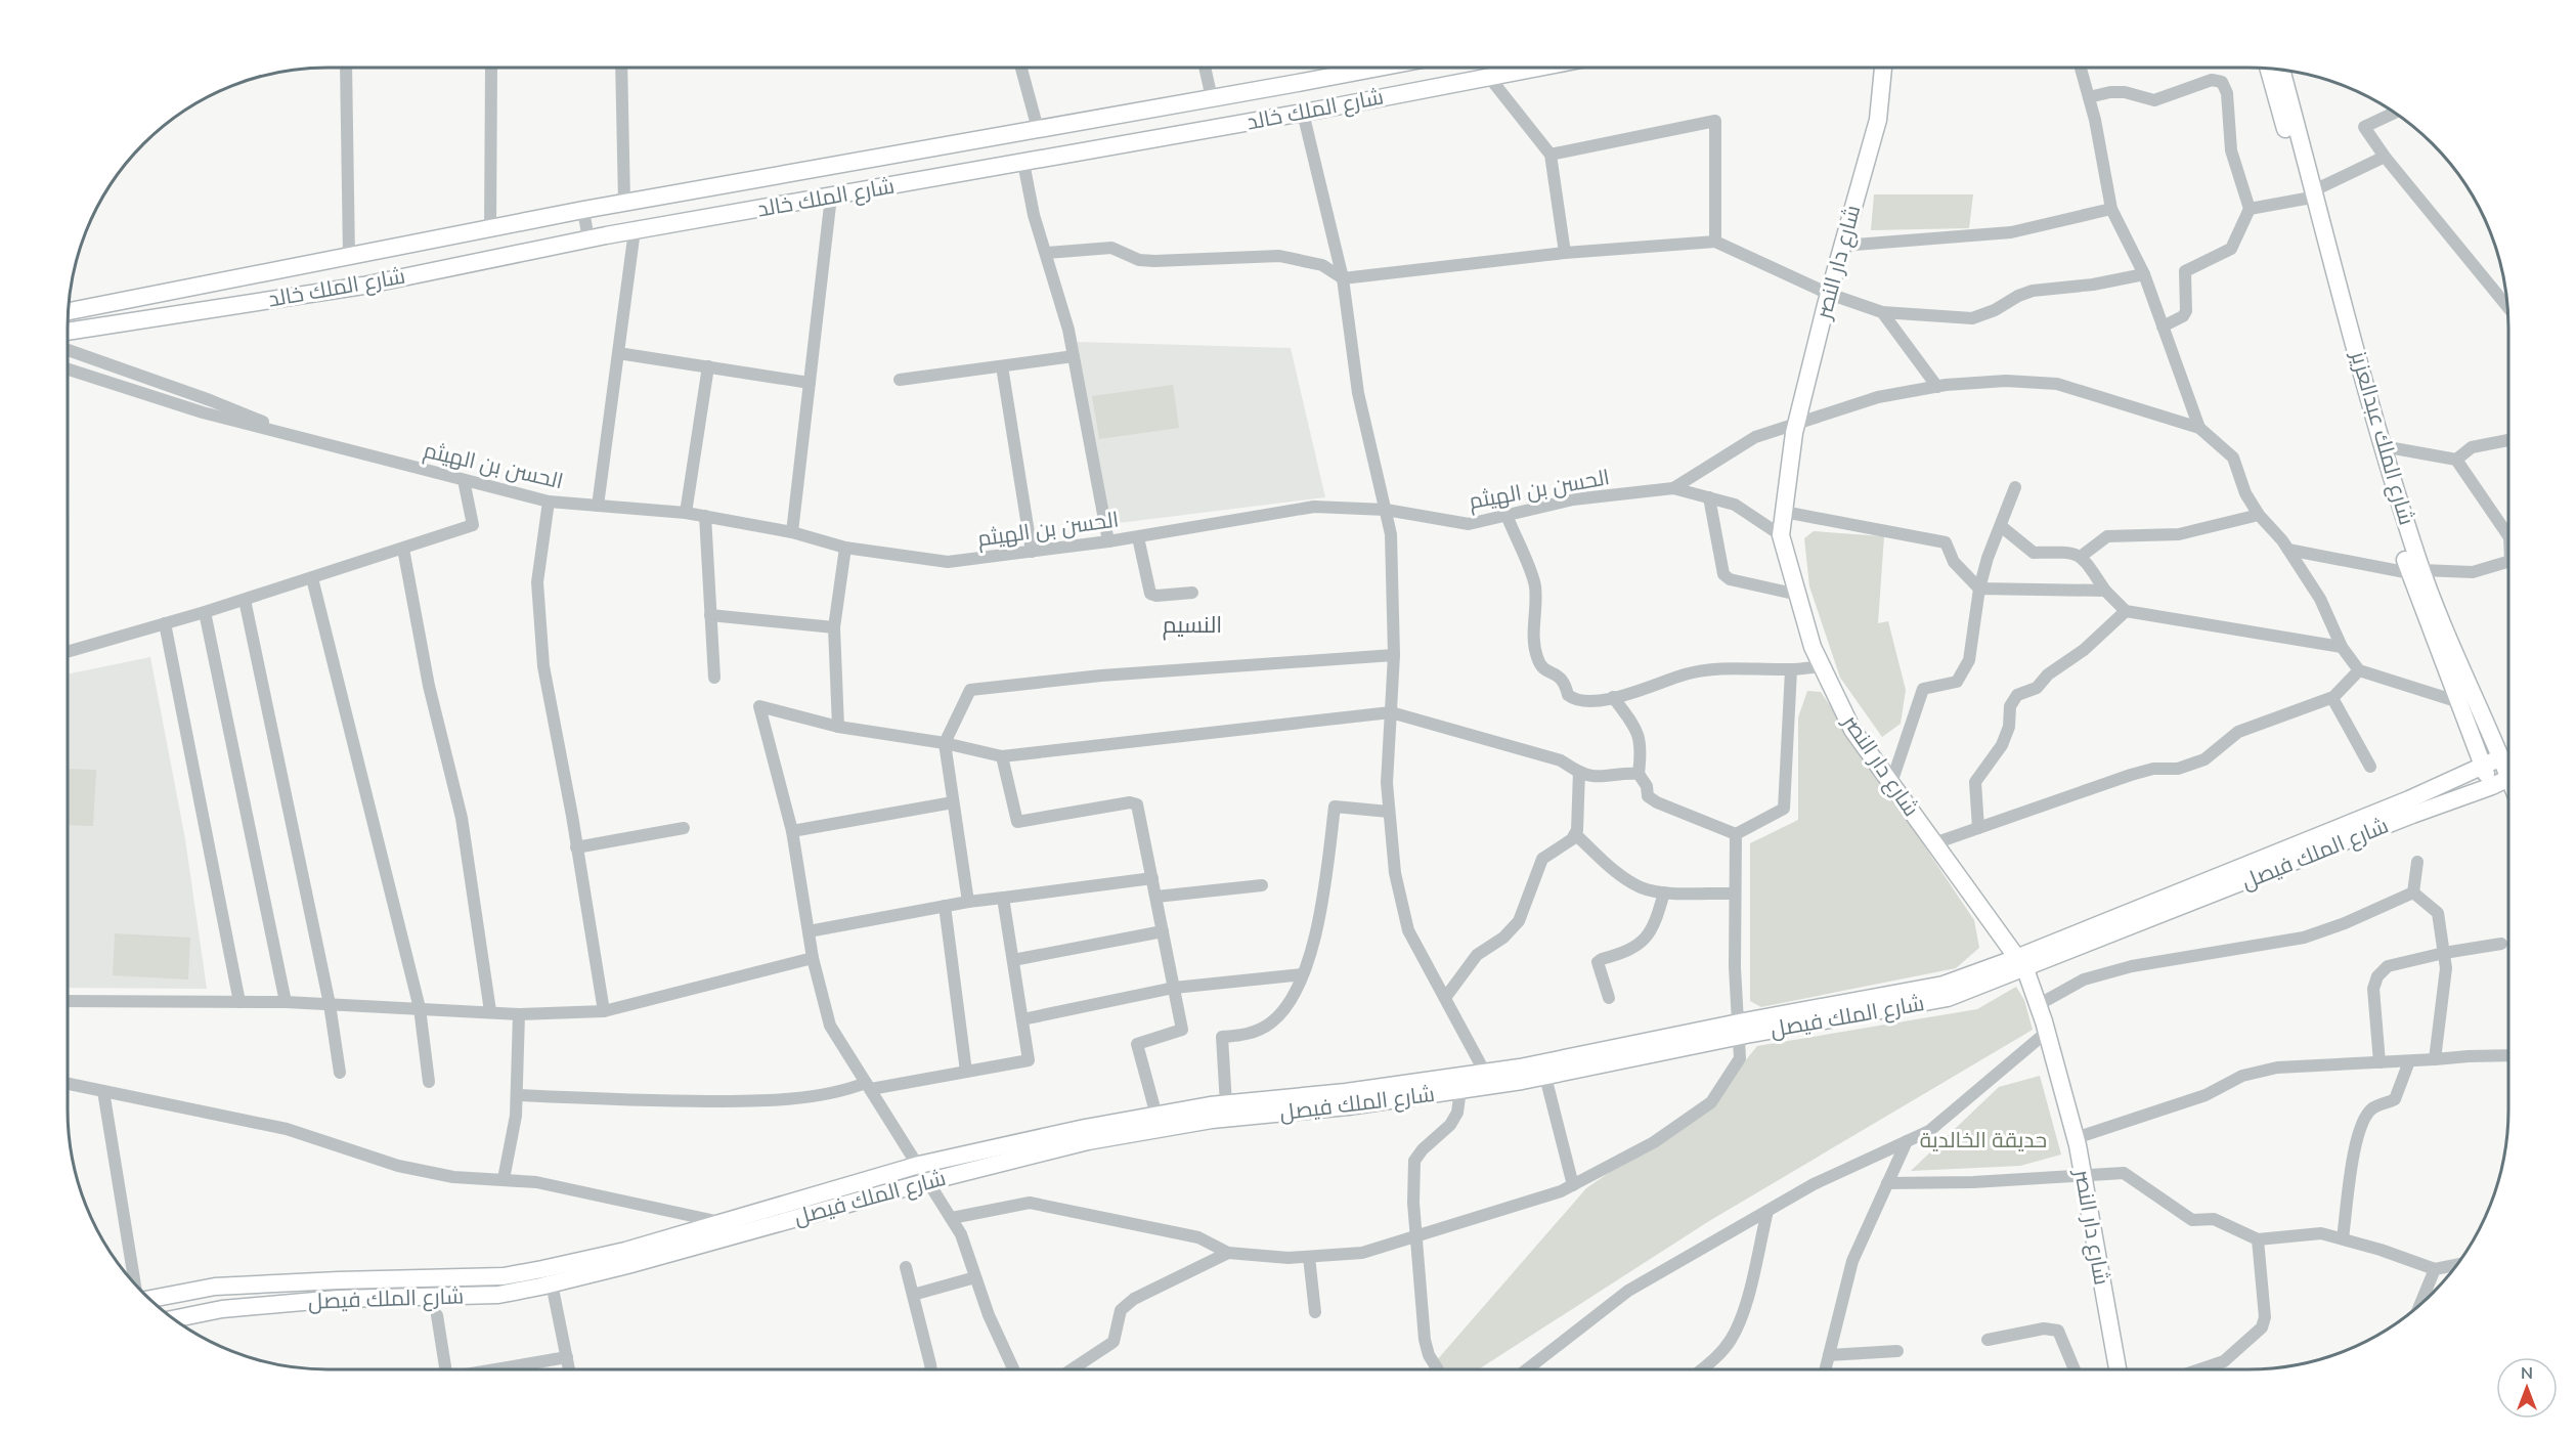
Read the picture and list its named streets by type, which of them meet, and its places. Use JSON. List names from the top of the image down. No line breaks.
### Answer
{"streets":{"street":["شارع الملك خالد","شارع دار النصر","شارع الملك عبدالعزيز","الحسن بن الهيثم","شارع الملك فيصل"]},"crossings":[["شارع دار النصر","الحسن بن الهيثم"],["شارع دار النصر","شارع الملك فيصل"],["شارع الملك عبدالعزيز","شارع الملك فيصل"]],"districts":["النسيم"],"parks":["حديقة الخالدية"],"north":"top"}
